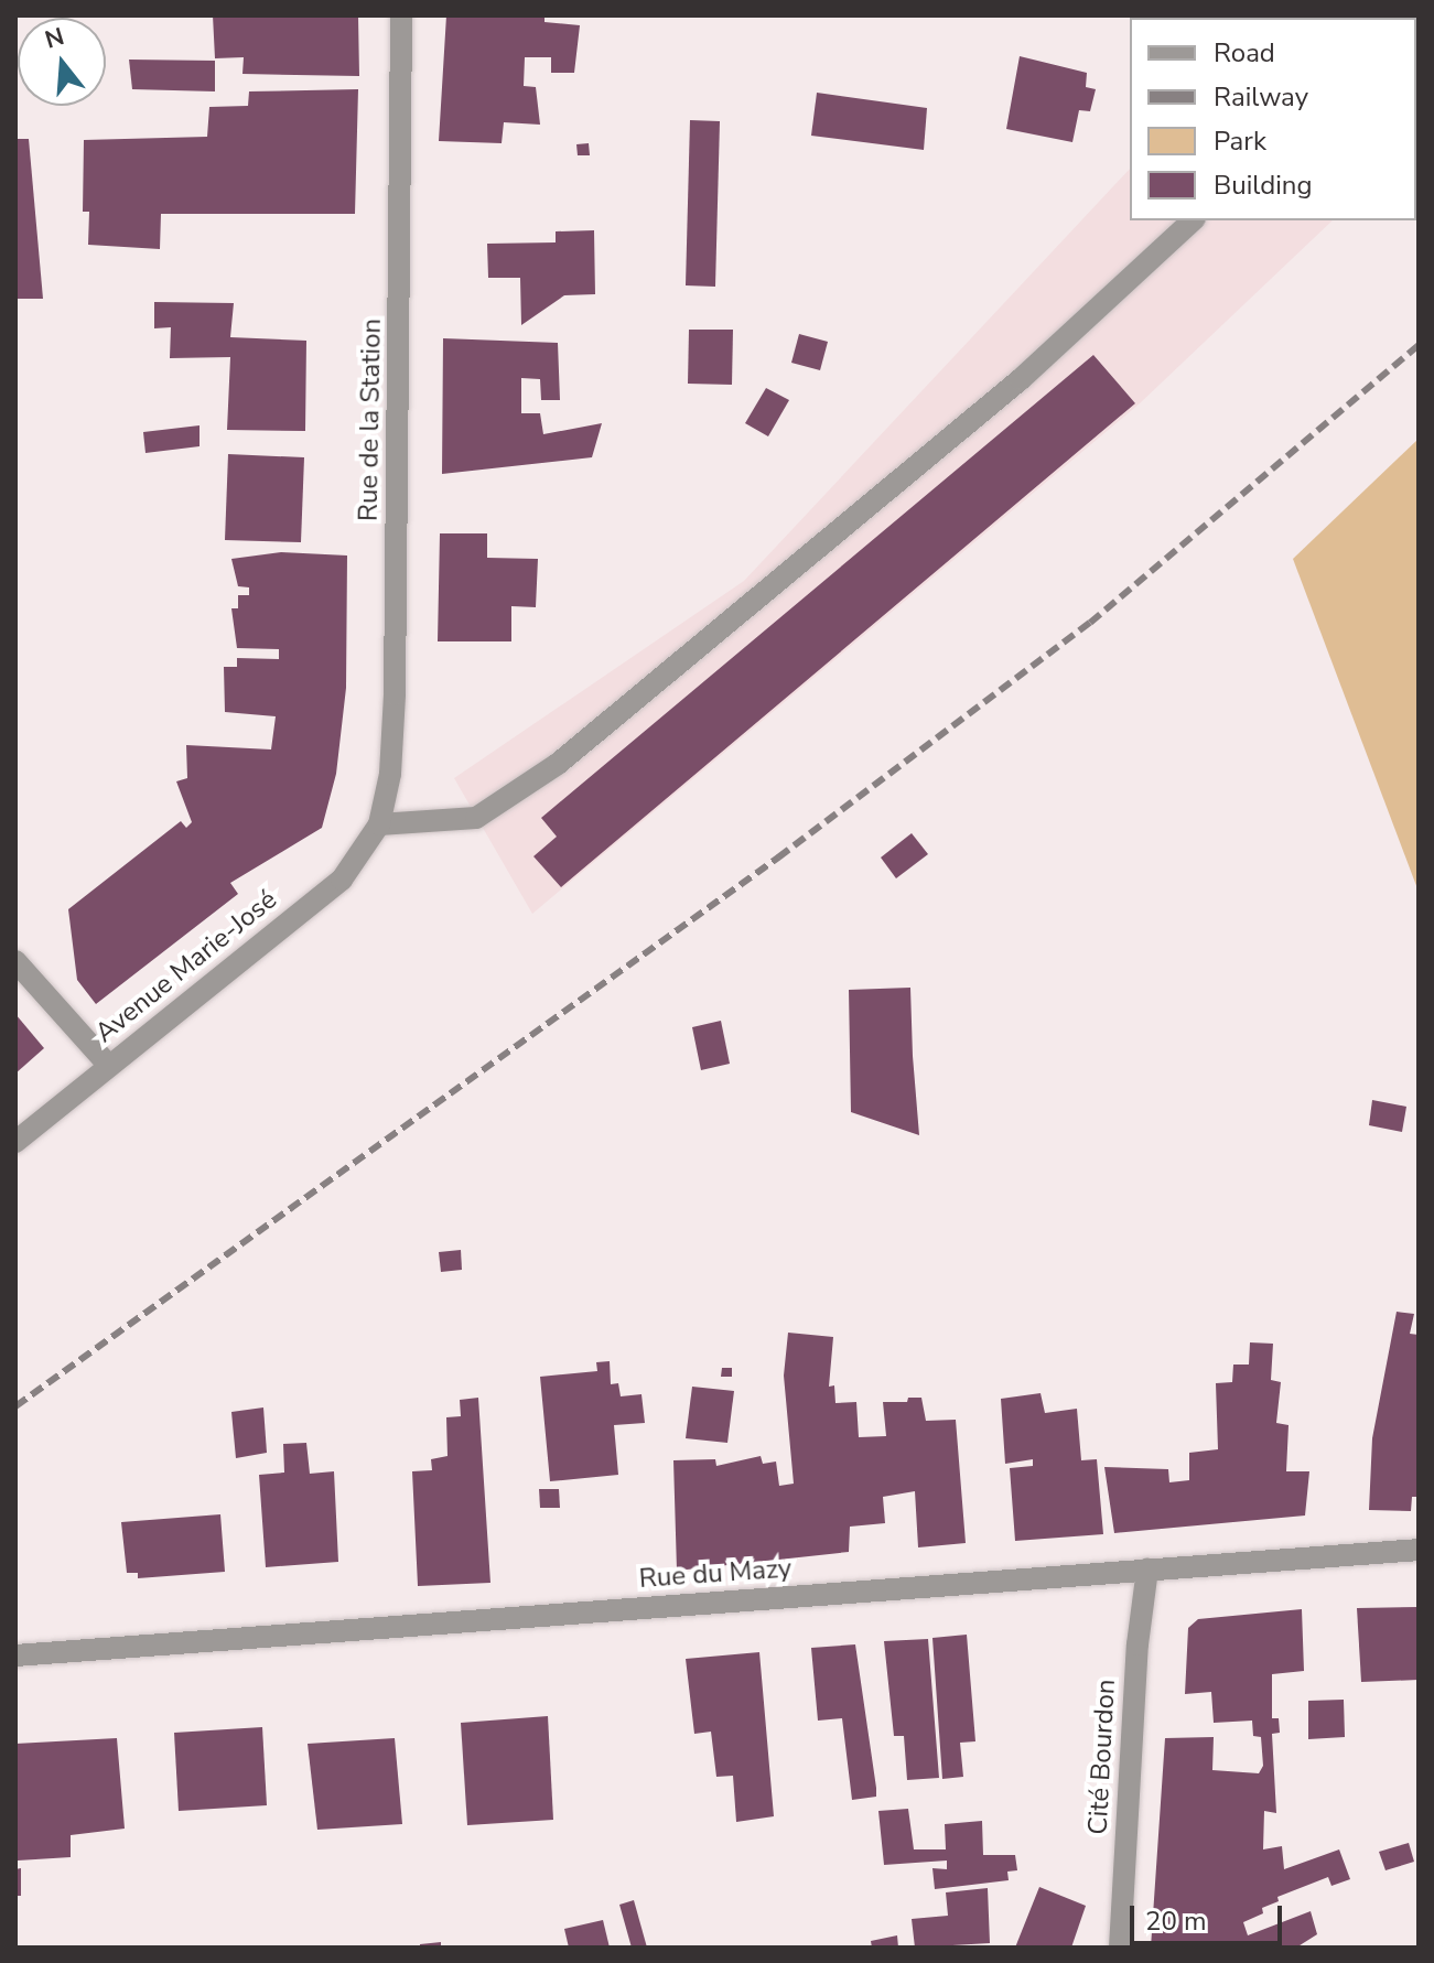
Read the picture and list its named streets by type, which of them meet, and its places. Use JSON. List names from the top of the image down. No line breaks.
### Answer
{"streets":{"street":["Rue de la Station","Avenue Marie-José","Rue du Mazy","Cité Bourdon"]},"crossings":[["Rue de la Station","Avenue Marie-José"],["Rue du Mazy","Cité Bourdon"]],"legend":["Road","Railway","Park","Building"],"scale_bar":"20 m","north":"top"}
